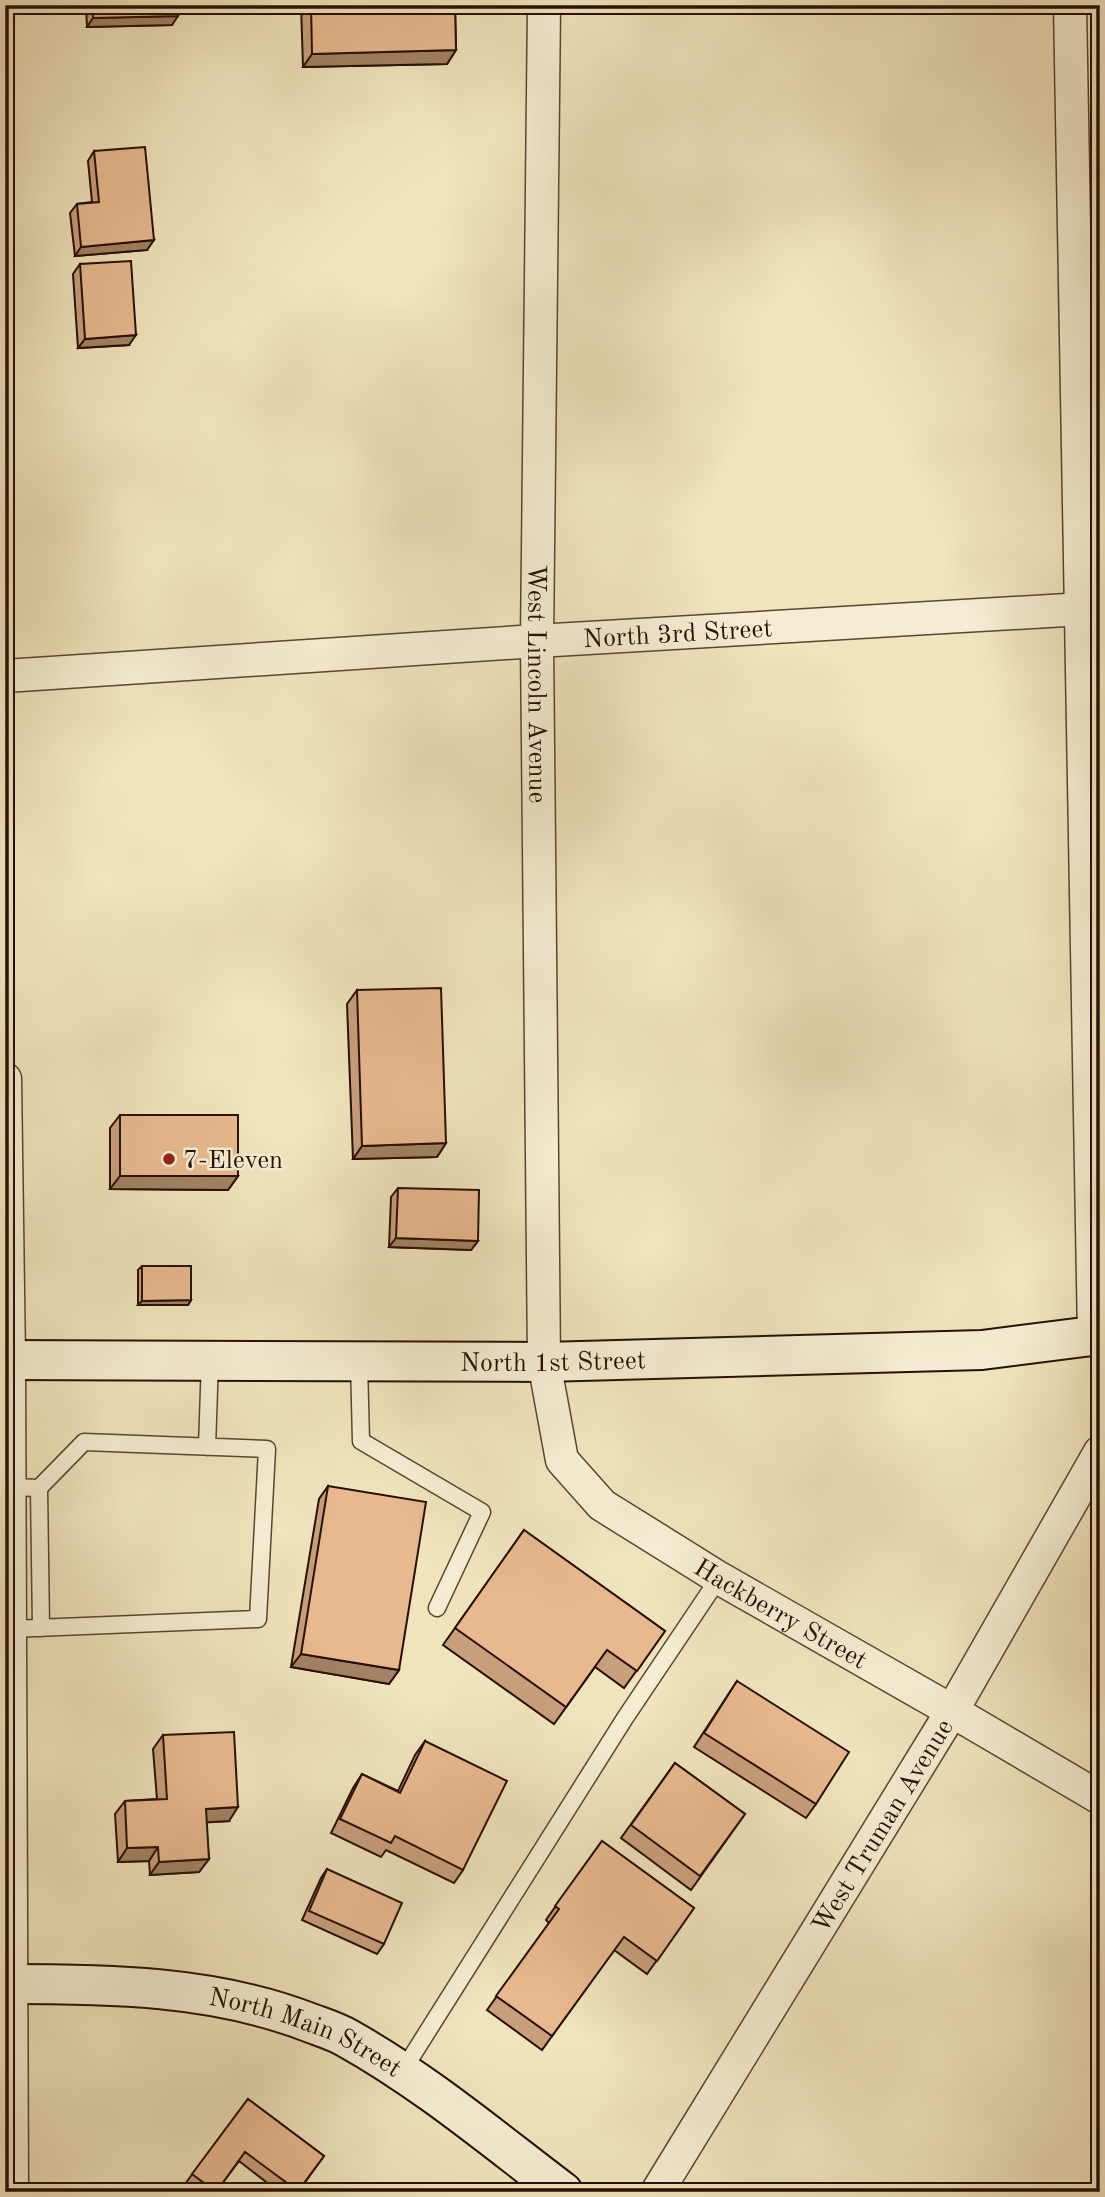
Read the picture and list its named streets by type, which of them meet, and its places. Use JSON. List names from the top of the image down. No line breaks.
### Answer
{"streets":{"main road":["North 1st Street","North Main Street"],"street":["North 3rd Street","West Lincoln Avenue","Hackberry Street","West Truman Avenue"]},"crossings":[["North 3rd Street","West Lincoln Avenue"],["West Lincoln Avenue","North 1st Street"],["West Lincoln Avenue","Hackberry Street"],["North 1st Street","Hackberry Street"],["Hackberry Street","West Truman Avenue"]],"places":["7-Eleven"]}
